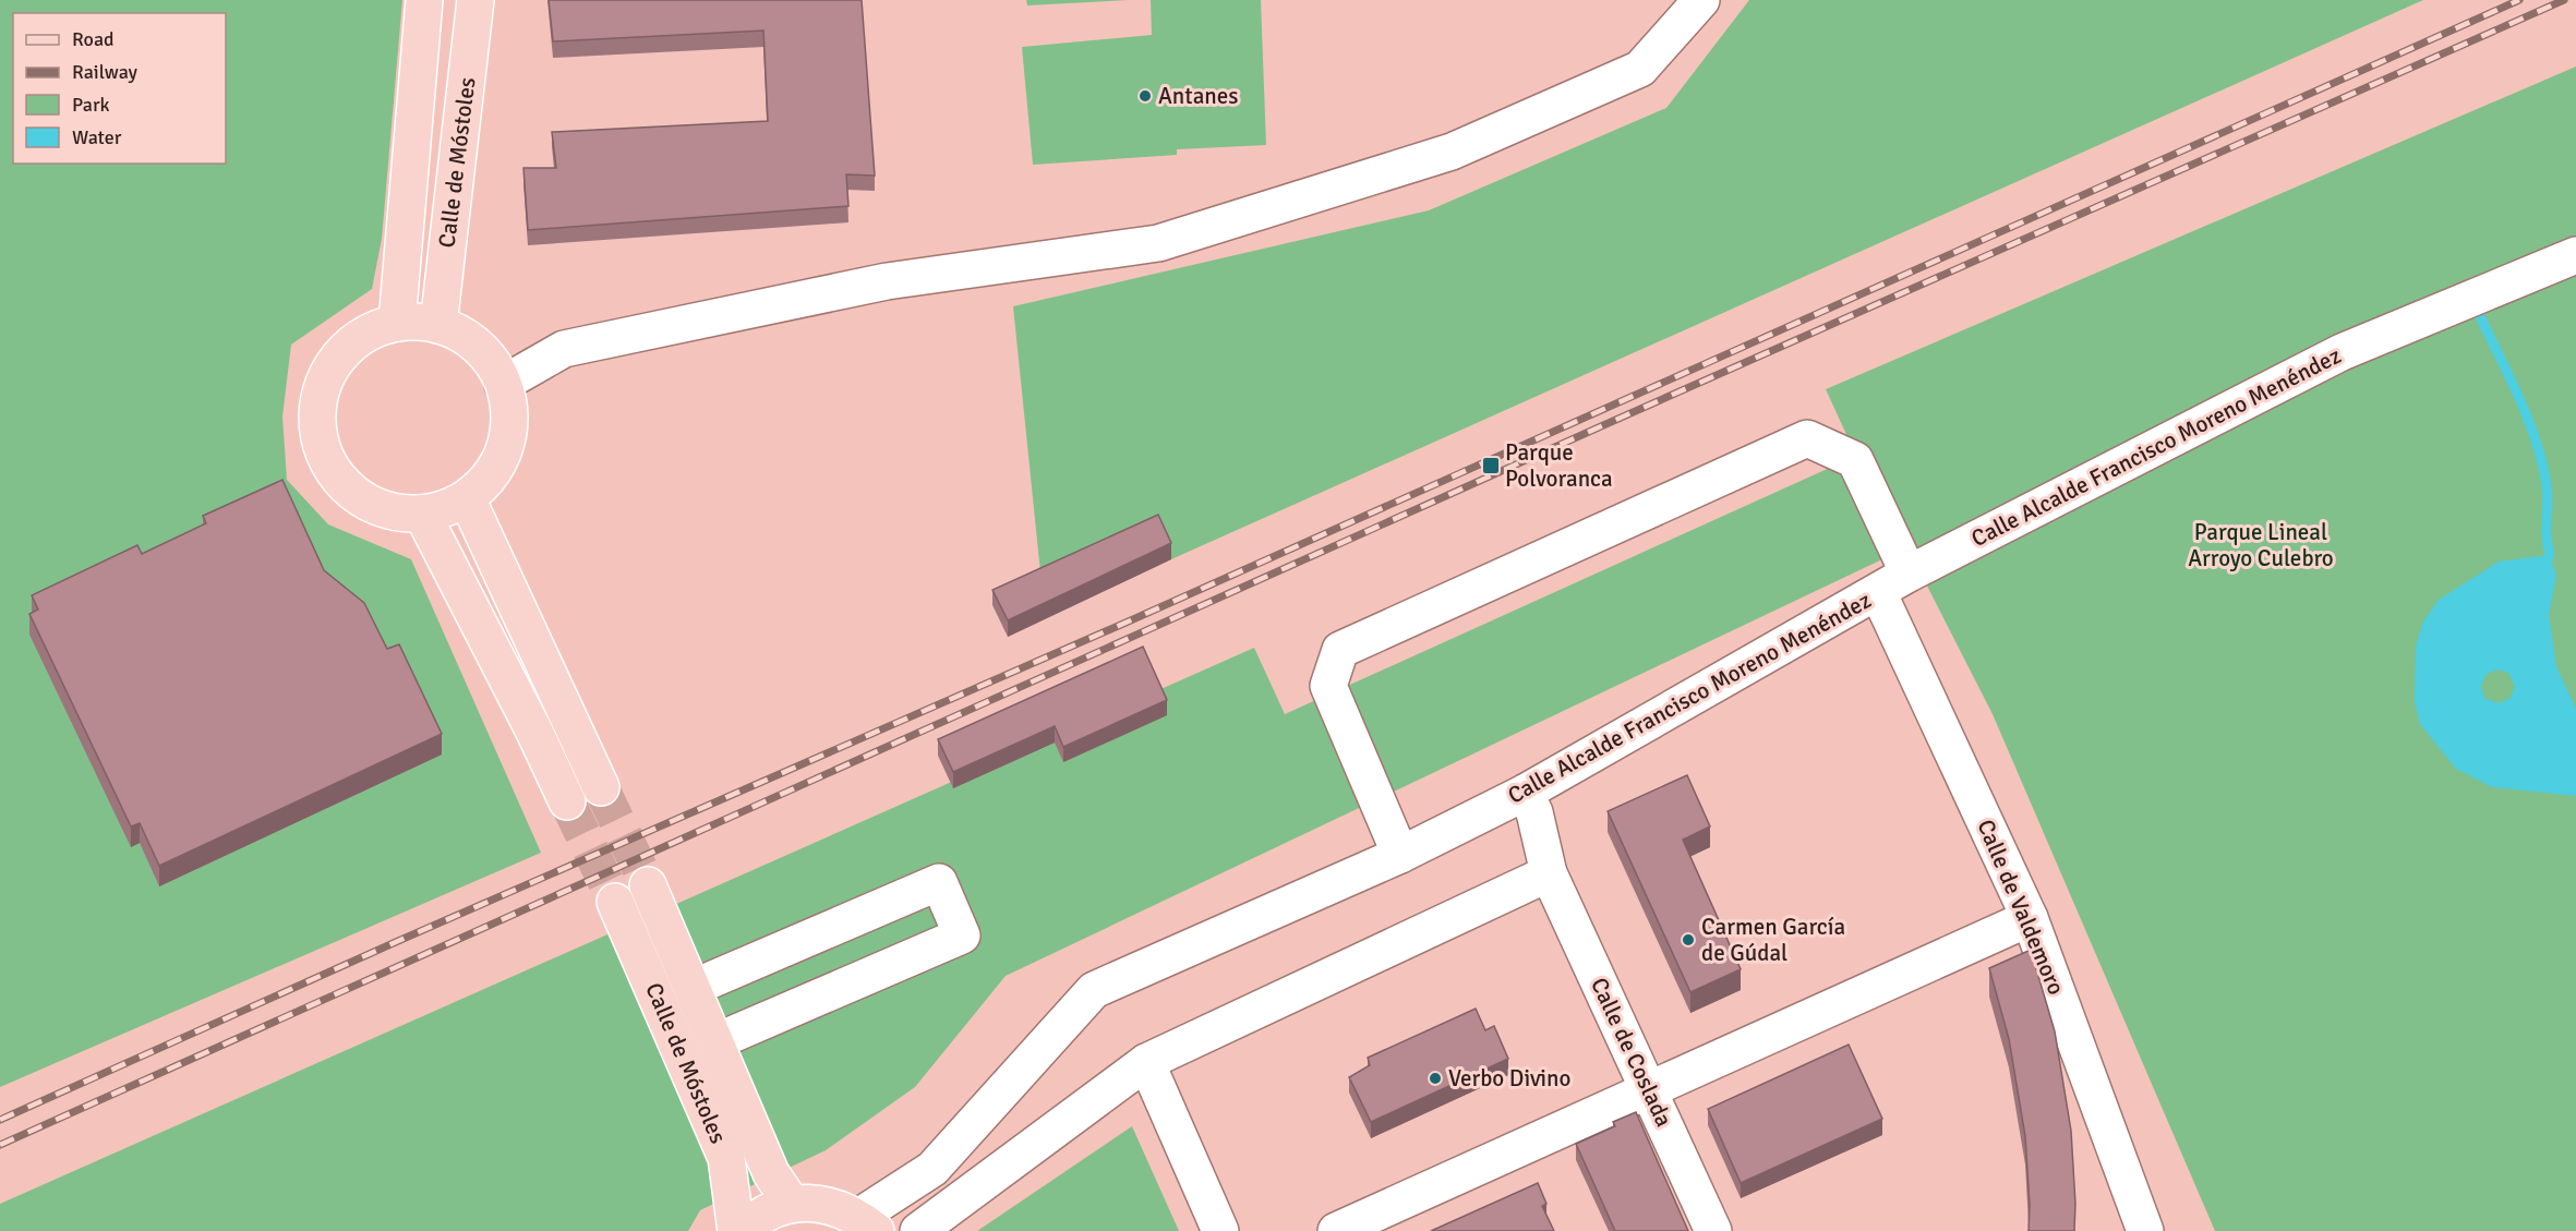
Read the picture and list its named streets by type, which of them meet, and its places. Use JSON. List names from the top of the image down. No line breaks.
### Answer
{"streets":{"main road":["Calle de Móstoles"],"street":["Calle Alcalde Francisco Moreno Menéndez","Calle de Valdemoro","Calle de Coslada"]},"crossings":[["Calle Alcalde Francisco Moreno Menéndez","Calle de Valdemoro"],["Calle Alcalde Francisco Moreno Menéndez","Calle de Coslada"]],"parks":["Parque Lineal Arroyo Culebro"],"places":{"other":["Antanes","Carmen García de Gúdal","Verbo Divino"],"transit":["Parque Polvoranca"]},"legend":["Road","Railway","Park","Water"]}
